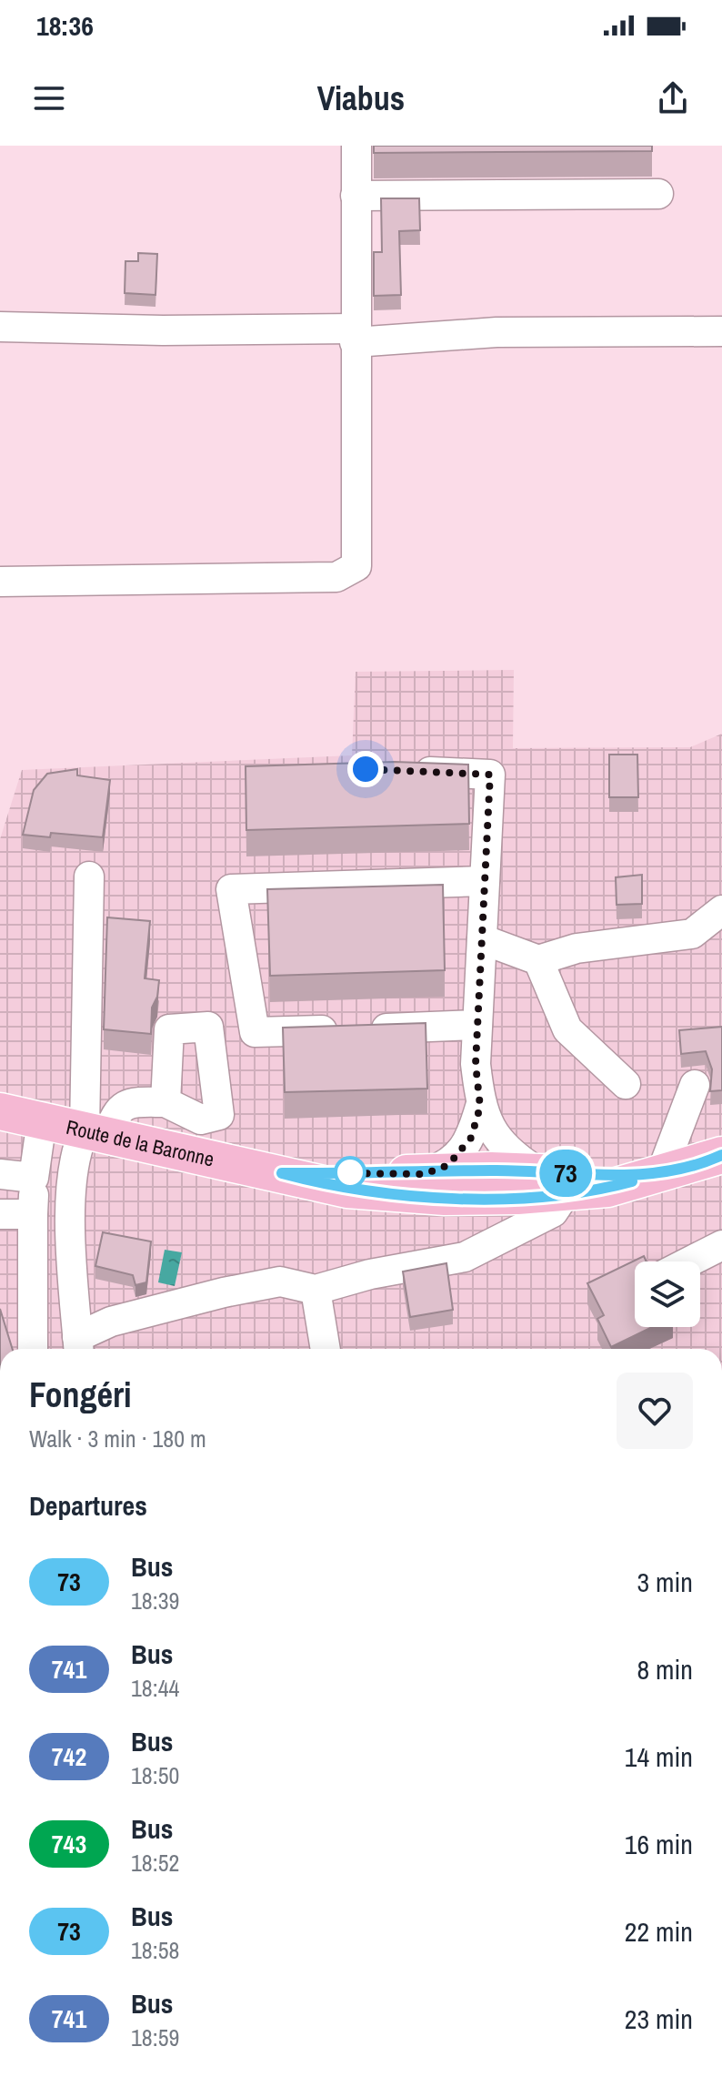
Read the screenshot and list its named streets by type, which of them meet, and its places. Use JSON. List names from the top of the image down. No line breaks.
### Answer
{"streets":{"main road":["Route de la Baronne"]},"lines":["bus line 73"],"page":{"status":"18:36","header":"Viabus","on_map":"73","heading":[["Fongéri","Walk · 3 min · 180 m"],"Departures"],"list":[{"mark":"73","name":"Bus","note":"18:39","value":"3 min"},{"mark":"741","name":"Bus","note":"18:44","value":"8 min"},{"mark":"742","name":"Bus","note":"18:50","value":"14 min"},{"mark":"743","name":"Bus","note":"18:52","value":"16 min"},{"mark":"73","name":"Bus","note":"18:58","value":"22 min"},{"mark":"741","name":"Bus","note":"18:59","value":"23 min"}]}}
